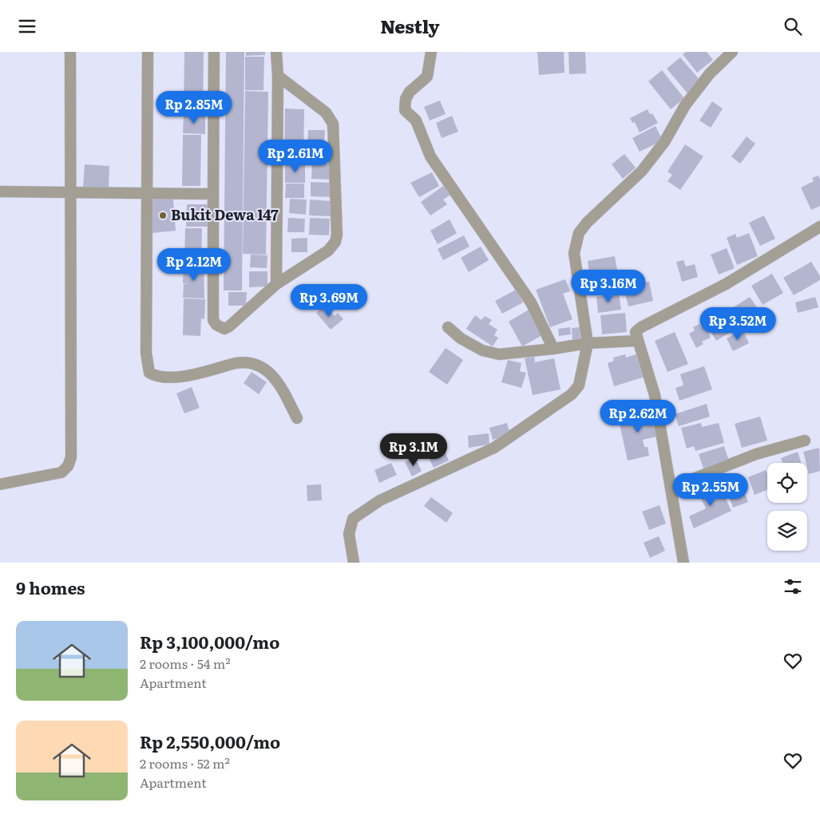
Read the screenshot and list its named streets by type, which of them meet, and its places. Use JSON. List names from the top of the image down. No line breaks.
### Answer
{"places":["Bukit Dewa 147"],"page":{"header":"Nestly","price":["Rp 2.85M","Rp 2.61M","Rp 2.12M","Rp 3.16M","Rp 3.69M","Rp 3.52M","Rp 2.62M","Rp 3.1M","Rp 2.55M"],"heading":"9 homes","list":[{"name":"Rp 3,100,000/mo","note":"2 rooms · 54 m² · Apartment"},{"name":"Rp 2,550,000/mo","note":"2 rooms · 52 m² · Apartment"}]}}
